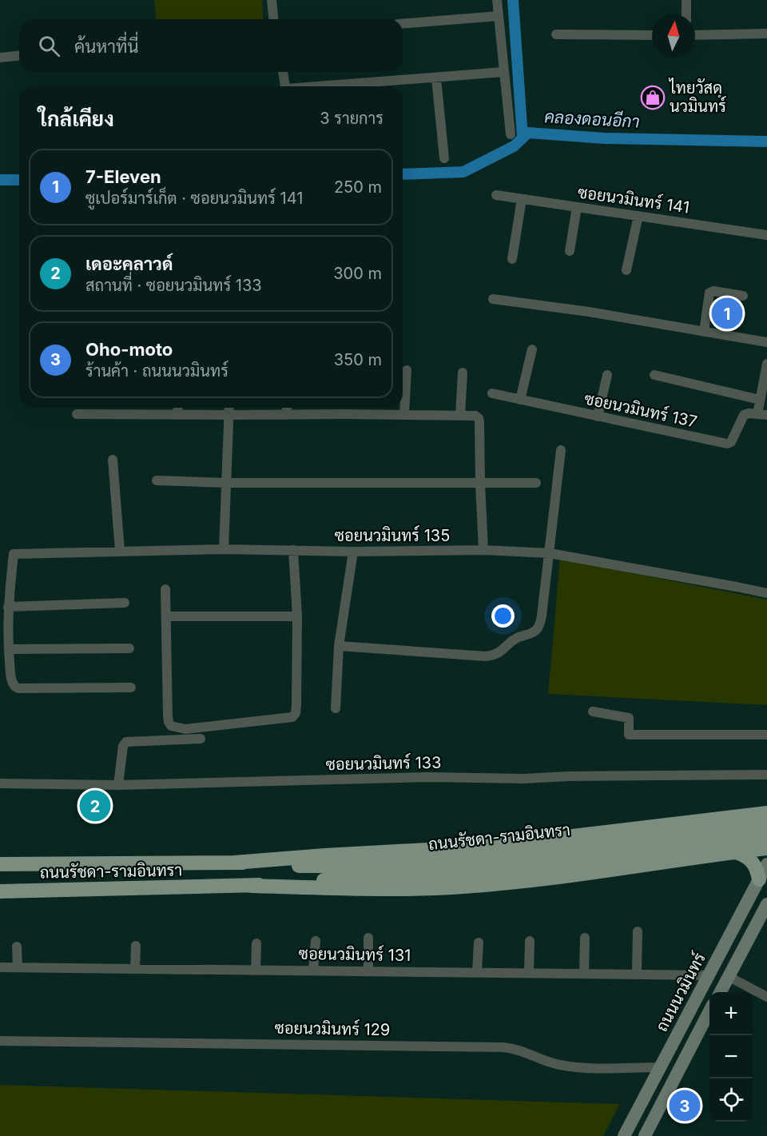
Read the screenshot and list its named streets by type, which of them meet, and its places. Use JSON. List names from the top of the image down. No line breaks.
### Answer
{"streets":{"main road":["ถนนรัชดา-รามอินทรา","ถนนนวมินทร์"],"street":["ซอยนวมินทร์ 141","ซอยนวมินทร์ 137","ซอยนวมินทร์ 135","ซอยนวมินทร์ 133","ซอยนวมินทร์ 131","ซอยนวมินทร์ 129"]},"crossings":[["ซอยนวมินทร์ 131","ถนนนวมินทร์"],["ถนนนวมินทร์","ซอยนวมินทร์ 129"]],"water":["คลองดอนอีกา"],"places":{"shop":["ไทยวัสดุ นวมินทร์"]},"north":"top","page":{"search":"ค้นหาที่นี่","heading":["ใกล้เคียง","3 รายการ"],"list":[{"mark":"1","name":"7-Eleven","note":"ซูเปอร์มาร์เก็ต · ซอยนวมินทร์ 141","value":"250 m"},{"mark":"2","name":"เดอะคลาวด์","note":"สถานที่ · ซอยนวมินทร์ 133","value":"300 m"},{"mark":"3","name":"Oho-moto","note":"ร้านค้า · ถนนนวมินทร์","value":"350 m"}],"pins":["1","2","3"],"map_buttons":["+","−"]}}
